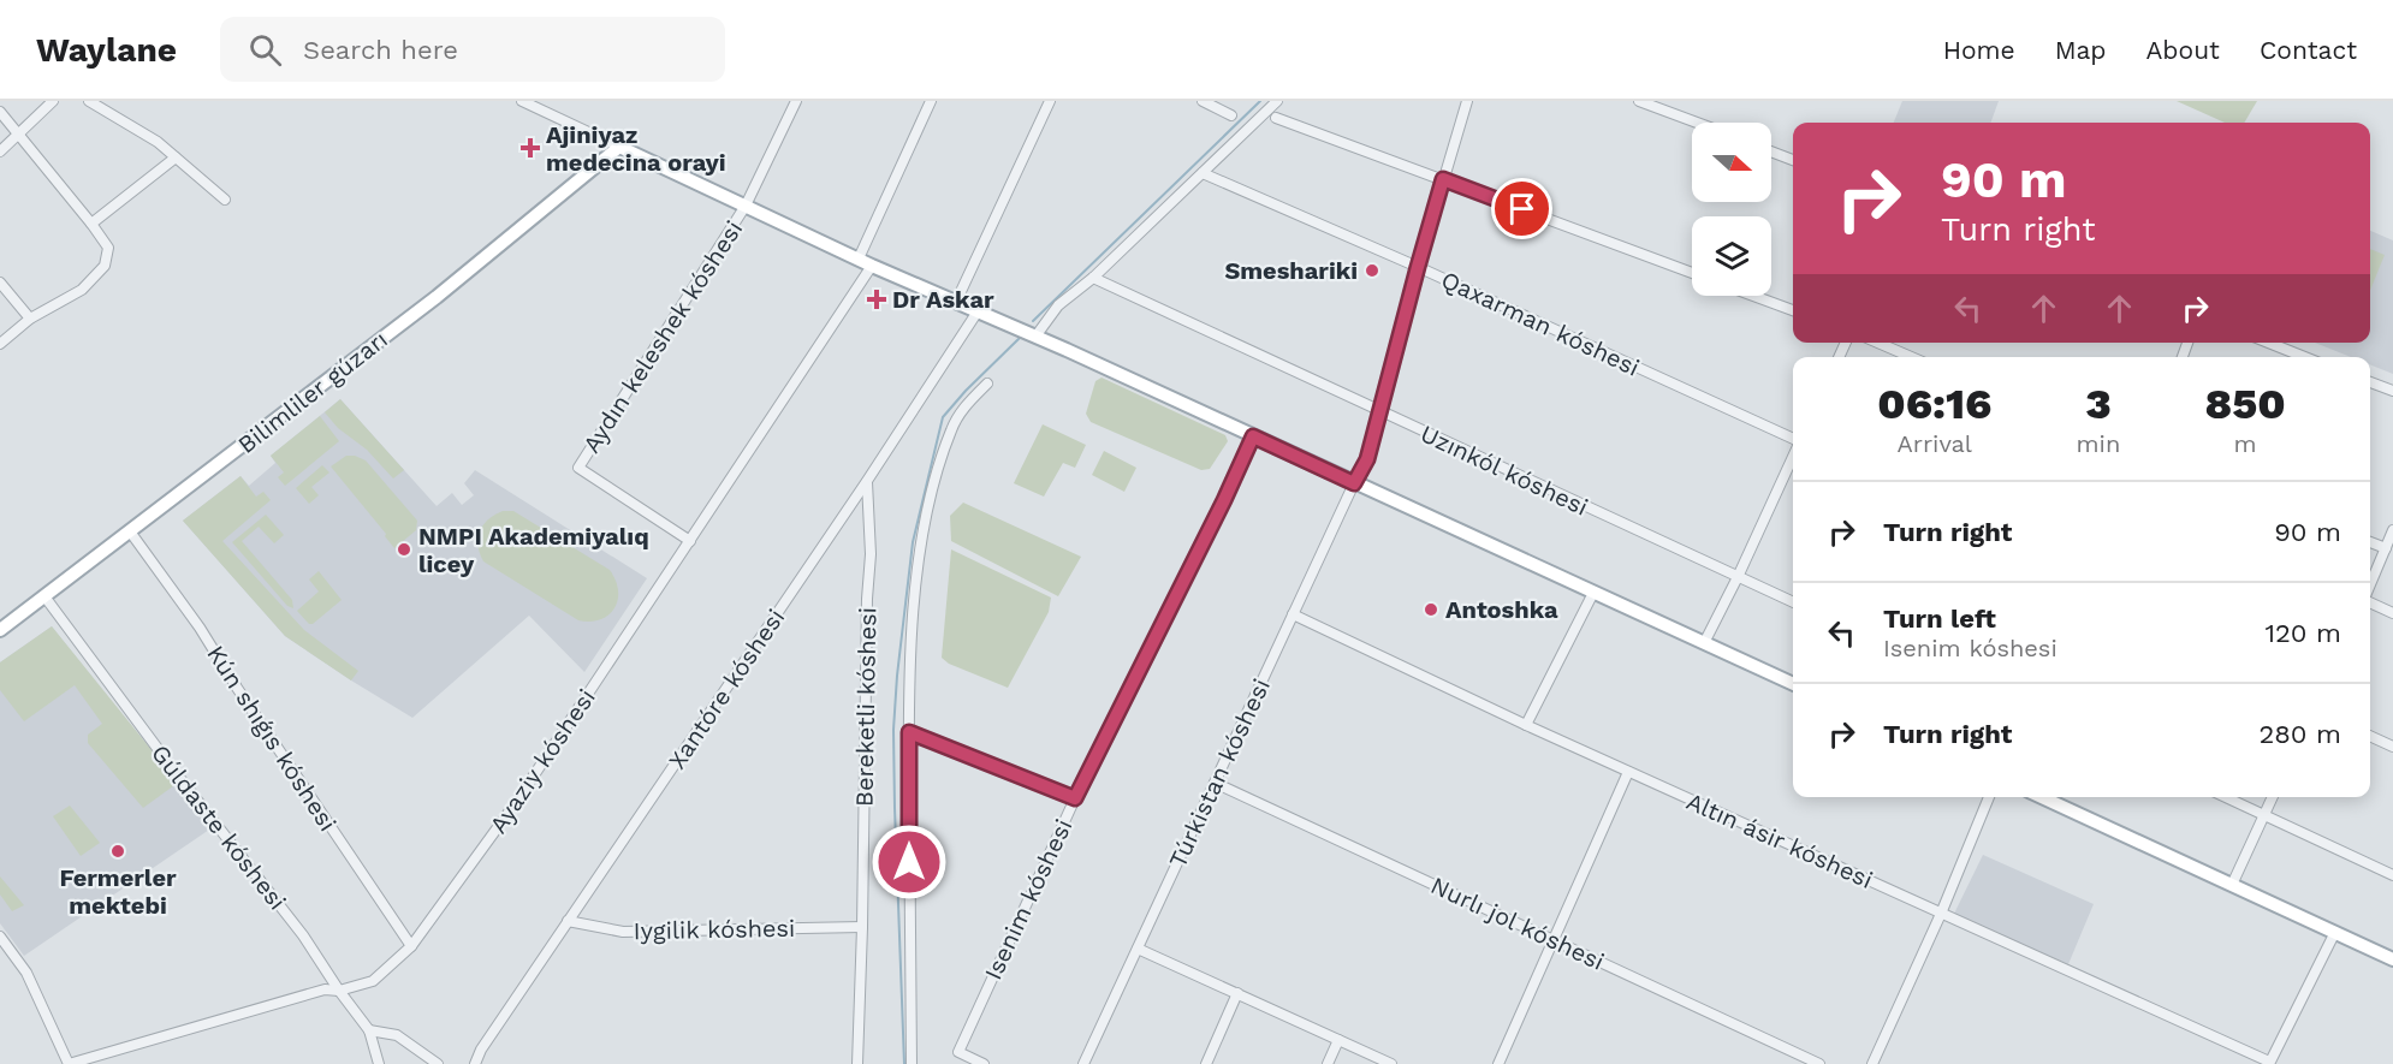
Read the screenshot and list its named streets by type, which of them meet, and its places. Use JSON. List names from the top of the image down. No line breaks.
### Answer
{"streets":{"main road":["Bilimliler gúzarı"],"street":["Qaxarman kóshesi","Aydın keleshek kóshesi","Uzınkól kóshesi","Xantóre kóshesi","Bereketli kóshesi","Kún shıǵıs kóshesi","Ayaziy kóshesi","Túrkistan kóshesi","Gúldaste kóshesi","Altın ásir kóshesi","Isenim kóshesi","Nurlı jol kóshesi","Iygilik kóshesi"]},"crossings":[["Qaxarman kóshesi","Túrkistan kóshesi"],["Aydın keleshek kóshesi","Ayaziy kóshesi"],["Bilimliler gúzarı","Kún shıǵıs kóshesi"],["Bilimliler gúzarı","Gúldaste kóshesi"],["Uzınkól kóshesi","Túrkistan kóshesi"],["Xantóre kóshesi","Bereketli kóshesi"],["Xantóre kóshesi","Iygilik kóshesi"],["Bereketli kóshesi","Iygilik kóshesi"],["Kún shıǵıs kóshesi","Ayaziy kóshesi"],["Ayaziy kóshesi","Gúldaste kóshesi"],["Túrkistan kóshesi","Altın ásir kóshesi"],["Túrkistan kóshesi","Nurlı jol kóshesi"]],"places":{"health":["Ajiniyaz medecina orayi","Dr Askar"],"other":["Smeshariki","NMPI Akademiyalıq licey","Antoshka","Fermerler mektebi"]},"north":"right","page":{"header":"Waylane","search":"Search here","nav":["Home","Map","About","Contact"],"turn":["90 m","Turn right"],"eta":["06:16","Arrival","3","min","850","m"],"list":[{"name":"Turn right","value":"90 m"},{"name":"Turn left","note":"Isenim kóshesi","value":"120 m"},{"name":"Turn right","value":"280 m"}]}}
